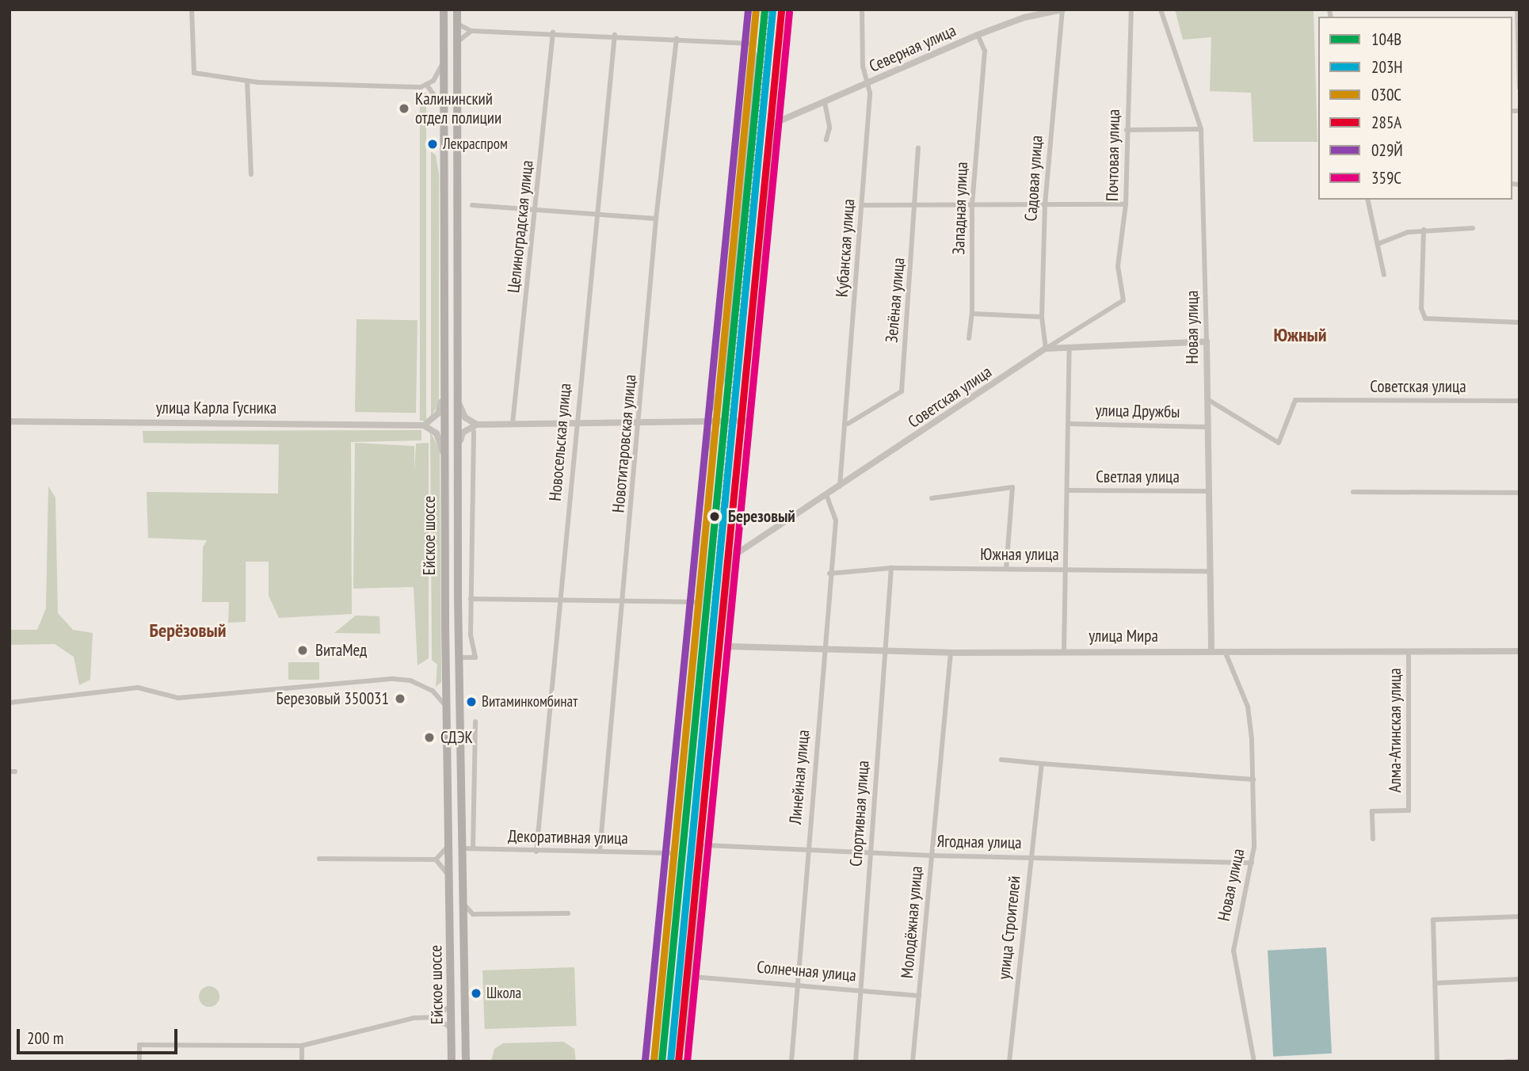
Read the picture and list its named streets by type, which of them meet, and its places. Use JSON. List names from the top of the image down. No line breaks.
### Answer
{"streets":{"main road":["Ейское шоссе"],"street":["Северная улица","Почтовая улица","Садовая улица","Западная улица","Целиноградская улица","Кубанская улица","Зелёная улица","Новая улица","Советская улица","улица Карла Гусника","улица Дружбы","Новосельская улица","Новотитаровская улица","Светлая улица","Южная улица","улица Мира","Алма-Атинская улица","Линейная улица","Спортивная улица","Декоративная улица","Ягодная улица","Молодёжная улица","улица Строителей","Солнечная улица"]},"crossings":[["Северная улица","Садовая улица"],["Северная улица","Западная улица"],["Северная улица","Кубанская улица"],["Почтовая улица","Садовая улица"],["Почтовая улица","Советская улица"],["Садовая улица","Советская улица"],["Кубанская улица","Зелёная улица"],["Кубанская улица","Советская улица"],["Новая улица","Советская улица"],["Новая улица","улица Дружбы"],["Новая улица","Светлая улица"],["Новая улица","Южная улица"],["Новая улица","улица Мира"],["Новая улица","Ягодная улица"],["Советская улица","Линейная улица"],["Новосельская улица","Декоративная улица"],["Новотитаровская улица","Декоративная улица"],["Ейское шоссе","Декоративная улица"],["Южная улица","Линейная улица"],["Южная улица","Спортивная улица"],["улица Мира","Алма-Атинская улица"],["улица Мира","Линейная улица"],["улица Мира","Спортивная улица"],["улица Мира","Молодёжная улица"],["Линейная улица","Ягодная улица"],["Линейная улица","Солнечная улица"],["Спортивная улица","Ягодная улица"],["Спортивная улица","Солнечная улица"],["Ягодная улица","Молодёжная улица"],["Ягодная улица","улица Строителей"],["Молодёжная улица","Солнечная улица"]],"districts":["Южный","Берёзовый"],"places":["Калининский отдел полиции","Лекраспром","Березовый","ВитаMед","Березовый 350031","Витаминкомбинат","СДЭК","Школа"],"lines":["transit line 104В","transit line 030C","transit line 029Й","transit line 203Н","transit line 285А","transit line 359С"],"legend":["104В","203Н","030C","285А","029Й","359С"],"scale_bar":"200 m"}
